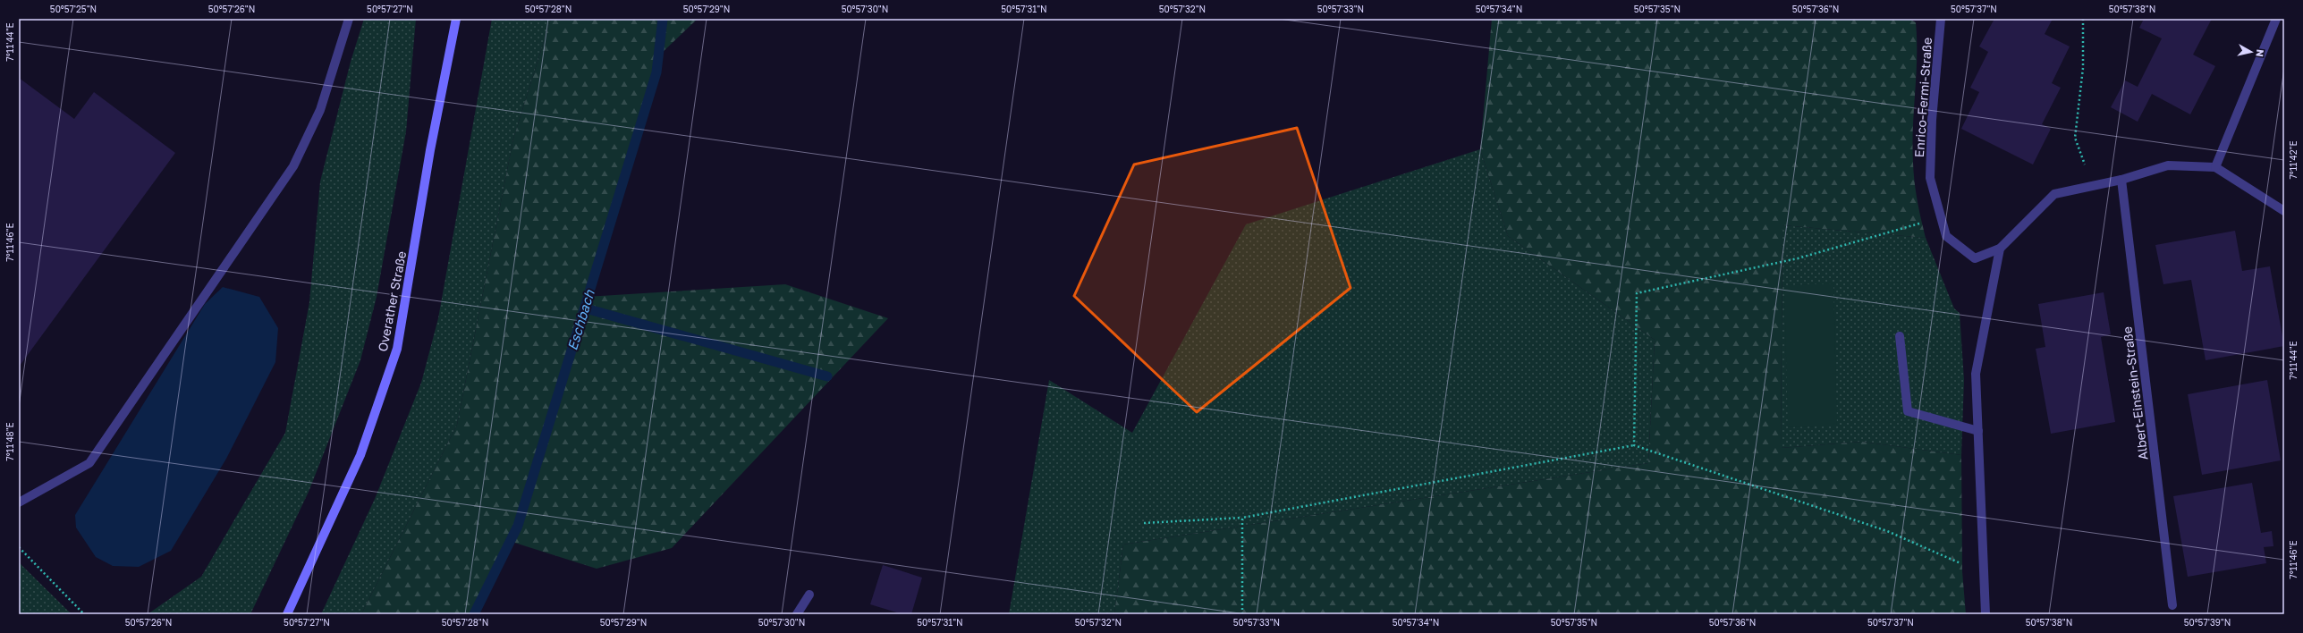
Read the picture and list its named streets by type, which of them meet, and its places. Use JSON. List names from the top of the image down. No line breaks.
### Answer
{"streets":{"main road":["Overather Straße"],"street":["Enrico-Fermi-Straße","Albert-Einstein-Straße"]},"water":["Eschbach"],"north":"right","coordinates":["50°57'25\"N","50°57'26\"N","50°57'27\"N","50°57'28\"N","50°57'29\"N","50°57'30\"N","50°57'31\"N","50°57'32\"N","50°57'33\"N","50°57'34\"N","50°57'35\"N","50°57'36\"N","50°57'37\"N","50°57'38\"N","7°11'44\"E","7°11'42\"E","7°11'46\"E","7°11'48\"E","50°57'39\"N"]}
